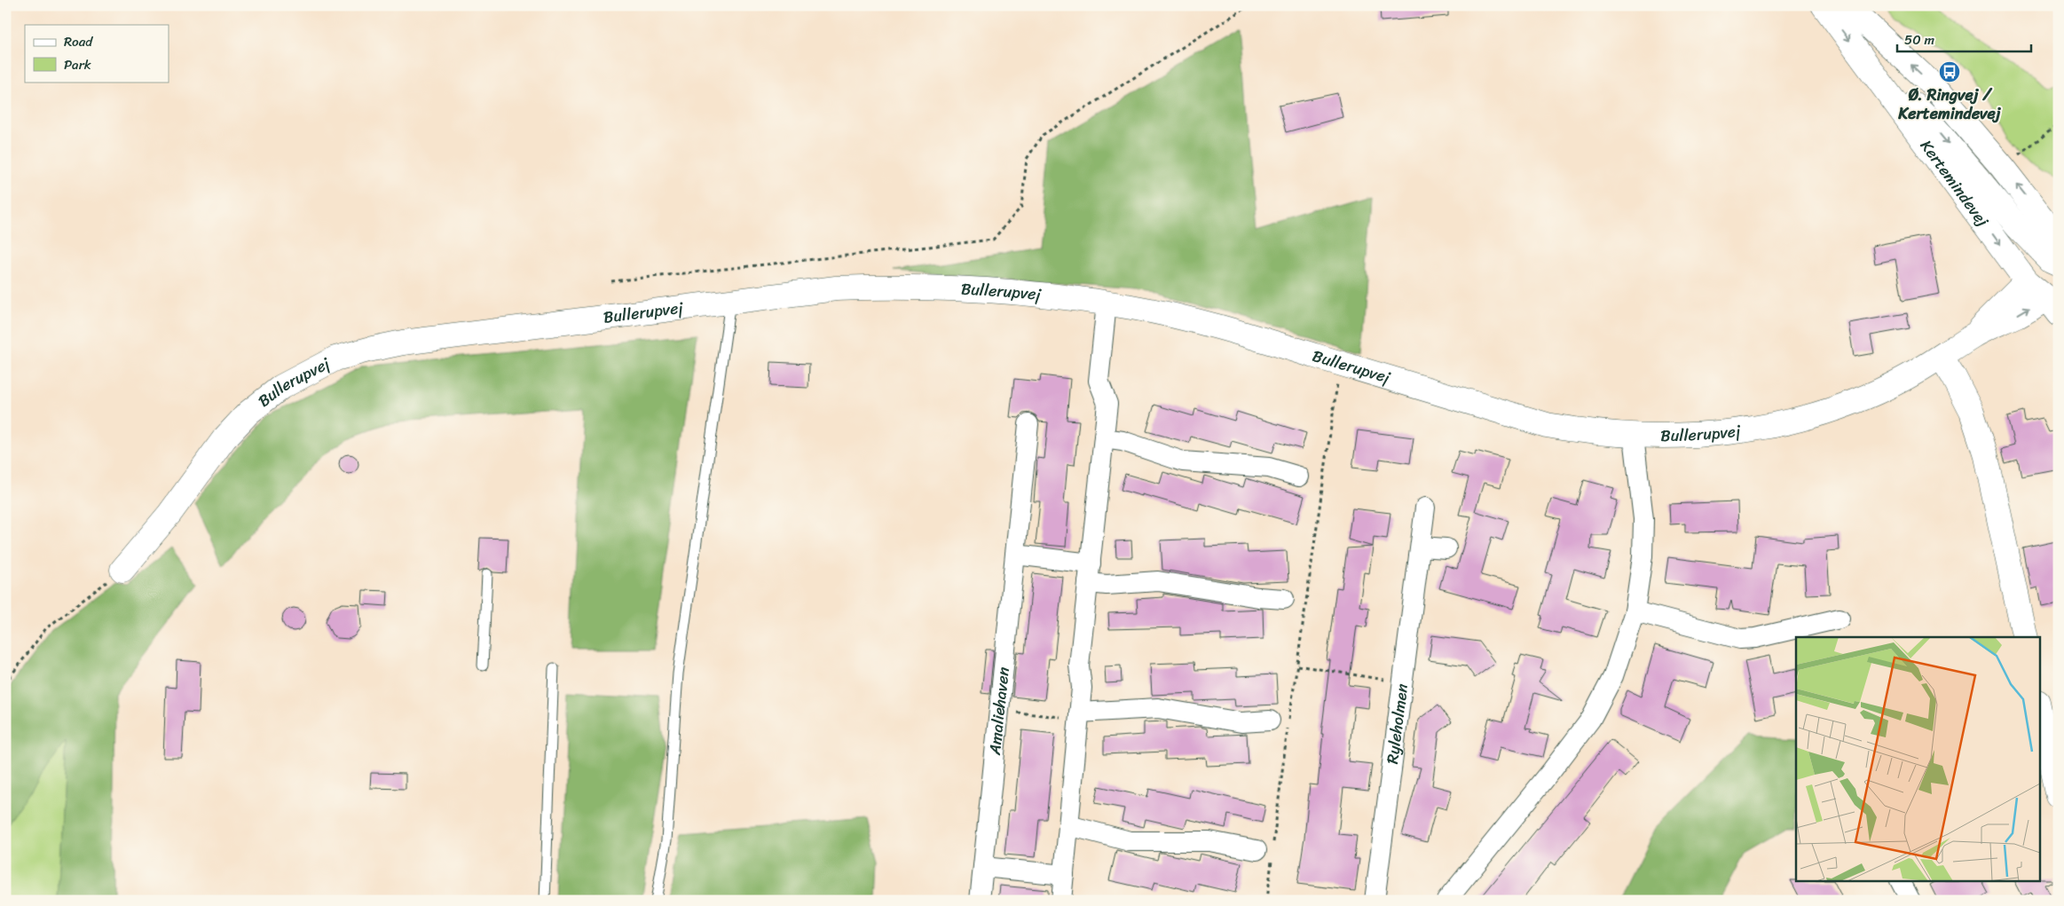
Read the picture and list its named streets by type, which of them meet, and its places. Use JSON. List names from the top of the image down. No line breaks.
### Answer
{"streets":{"street":["Kertemindevej","Bullerupvej","Amaliehaven","Ryleholmen"]},"crossings":[["Kertemindevej","Bullerupvej"]],"places":{"bus stop":["Ø. Ringvej / Kertemindevej"]},"legend":["Road","Park"],"scale_bar":"50 m"}
